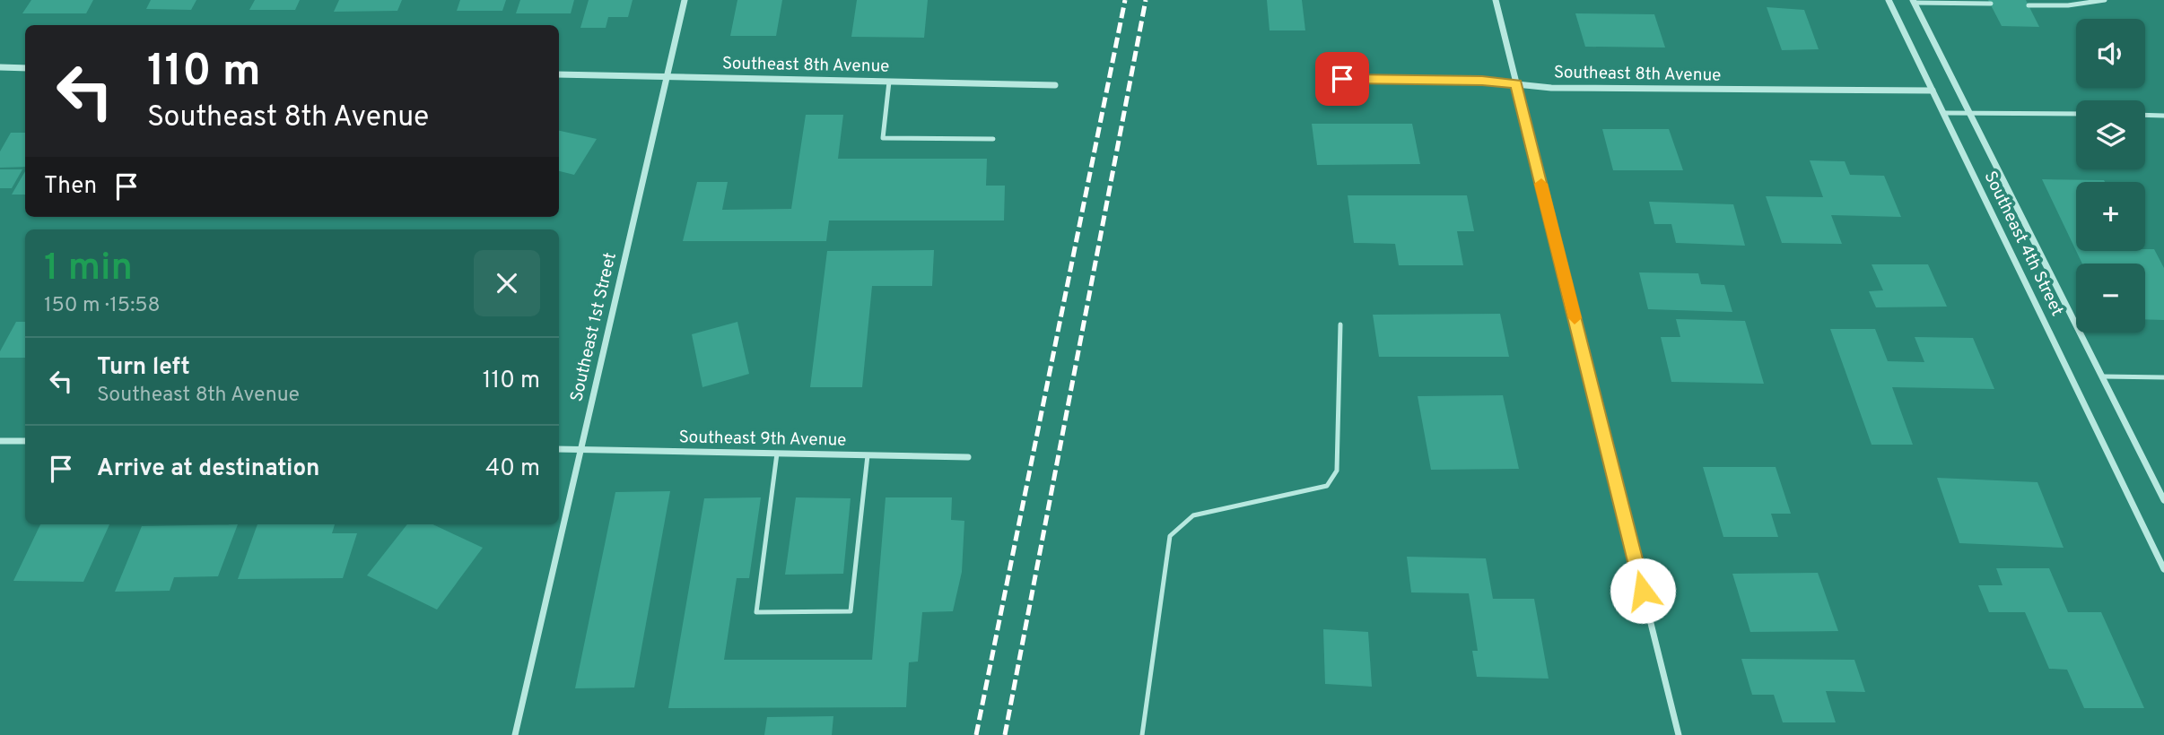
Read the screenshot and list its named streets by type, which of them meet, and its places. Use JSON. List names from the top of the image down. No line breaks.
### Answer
{"streets":{"street":["Southeast 8th Avenue","Southeast 4th Street","Southeast 1st Street","Southeast 9th Avenue"]},"crossings":[["Southeast 8th Avenue","Southeast 4th Street"],["Southeast 8th Avenue","Southeast 1st Street"],["Southeast 1st Street","Southeast 9th Avenue"]],"page":{"map_buttons":["+","−"],"turn":["110 m","Southeast 8th Avenue"],"then":"Then","heading":["1 min","150 m · 15:58"],"list":[{"name":"Turn left","note":"Southeast 8th Avenue","value":"110 m"},{"name":"Arrive at destination","value":"40 m"}]}}
